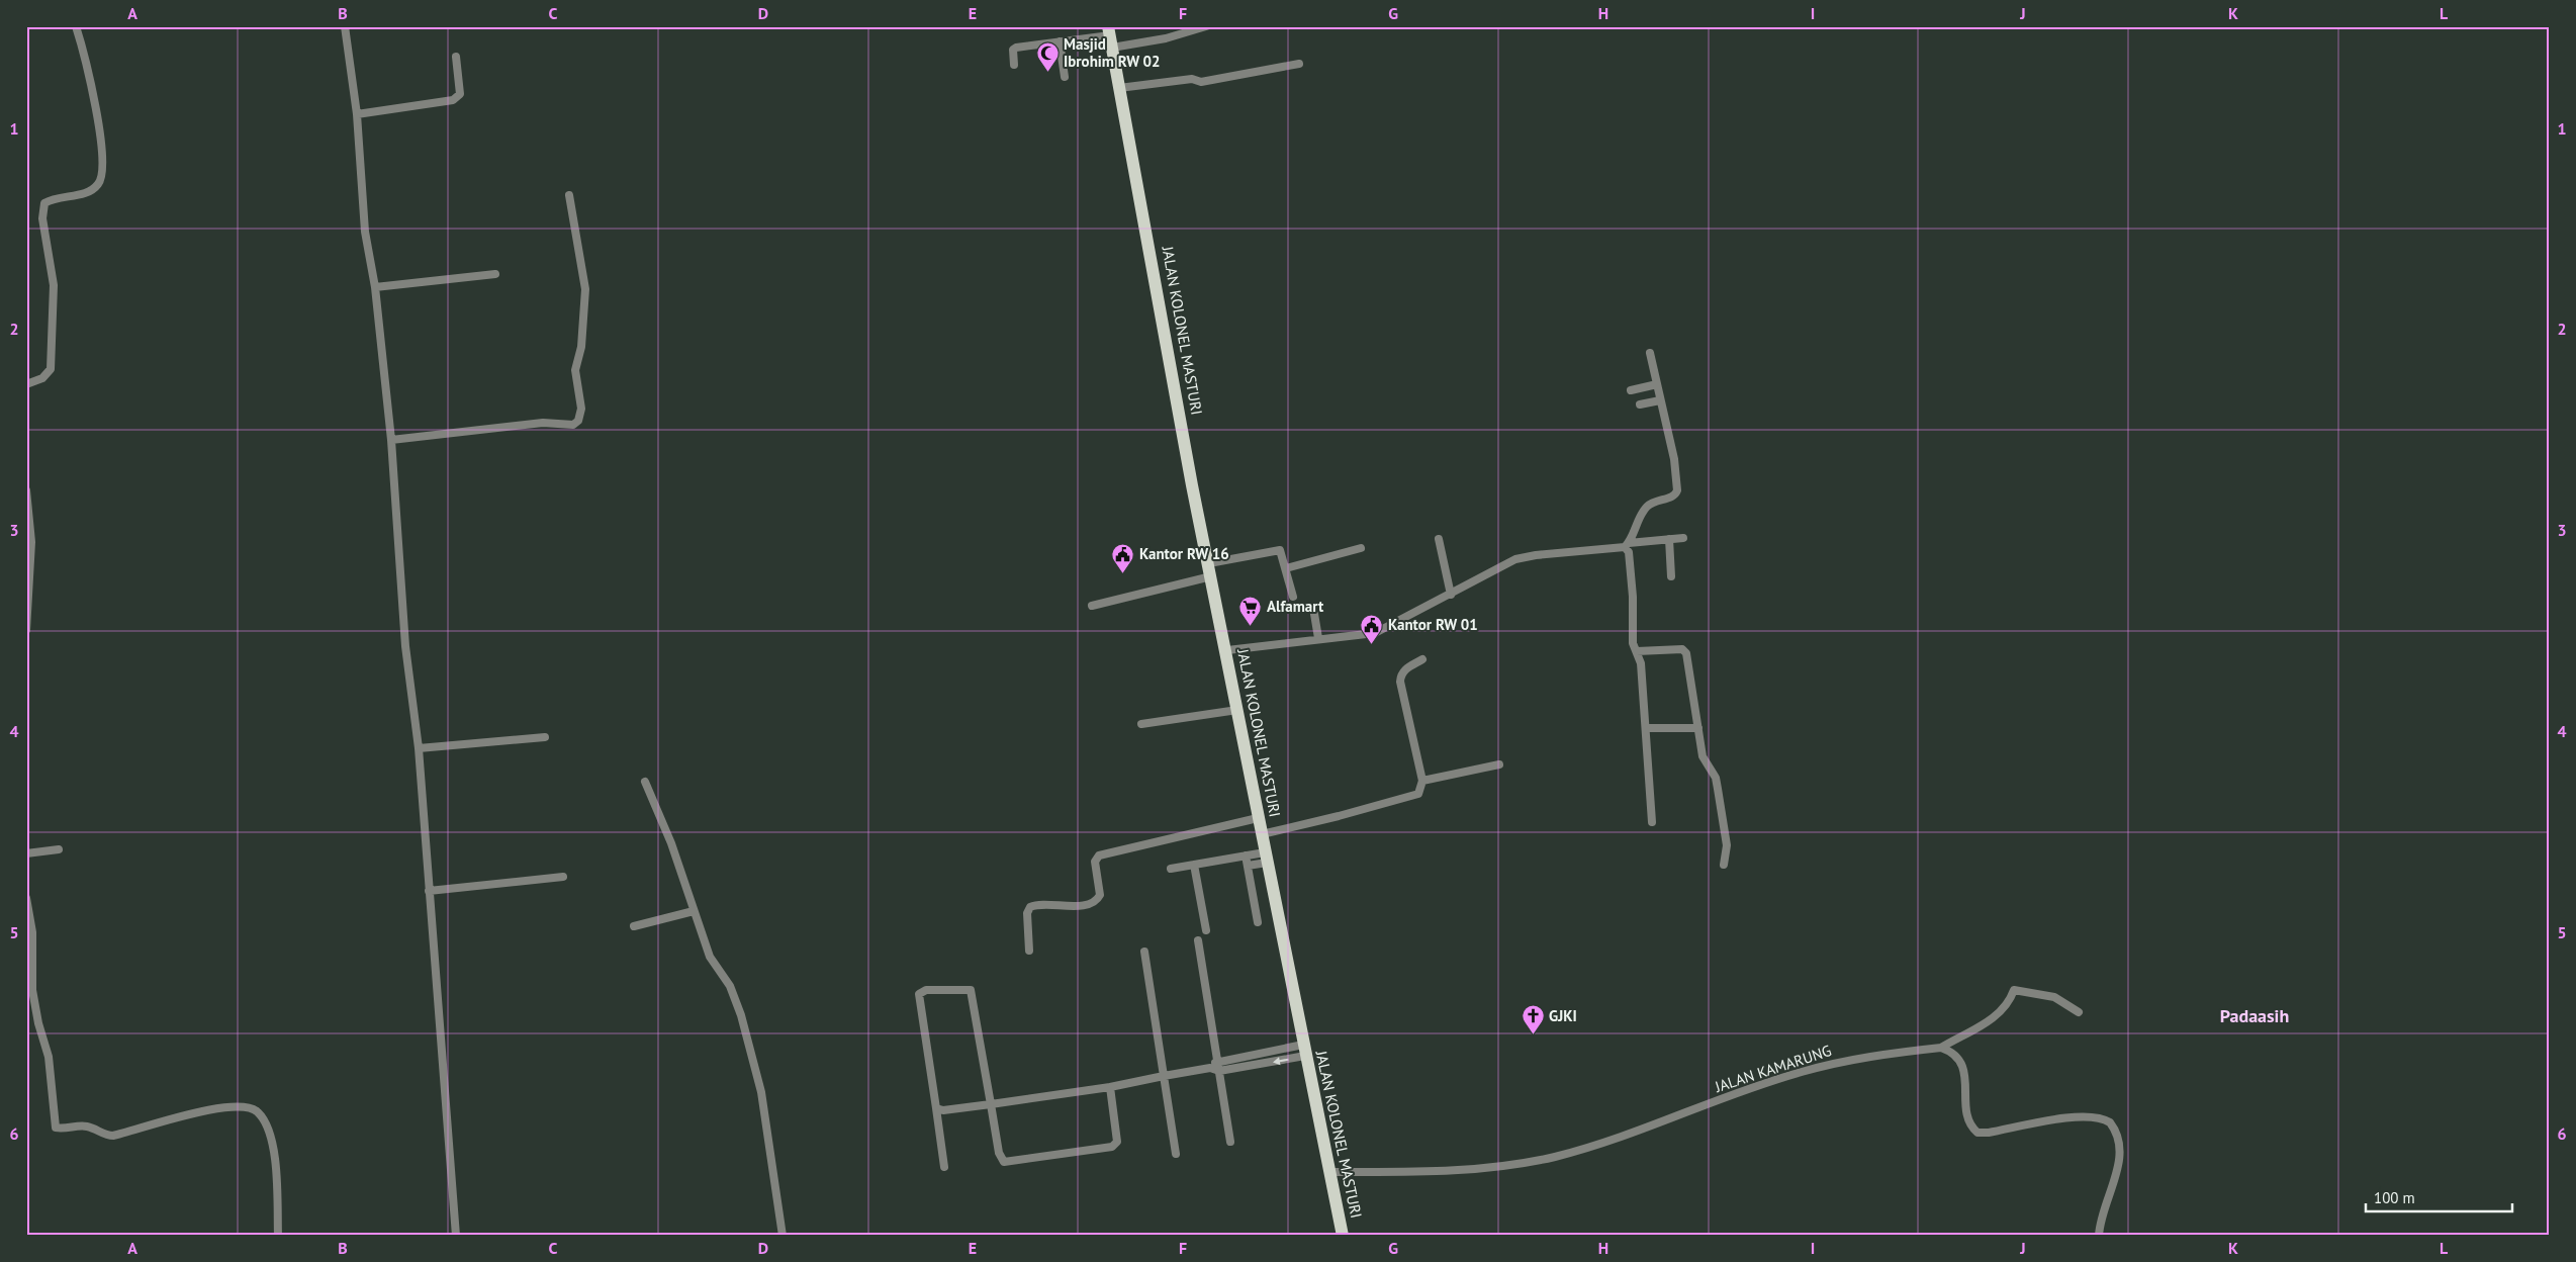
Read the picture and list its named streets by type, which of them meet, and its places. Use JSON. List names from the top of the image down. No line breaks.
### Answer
{"streets":{"main road":["JALAN KOLONEL MASTURI"],"street":["JALAN KAMARUNG"]},"crossings":[["JALAN KOLONEL MASTURI","JALAN KAMARUNG"]],"districts":["Padaasih"],"places":{"mosque":["Masjid Ibrohim RW 02"],"public building":["Kantor RW 16","Kantor RW 01"],"supermarket":["Alfamart"],"church":["GJKI"]},"scale_bar":"100 m","grid":{"columns":["A","B","C","D","E","F","G","H","I","J","K","L"],"rows":["1","2","3","4","5","6"]}}
